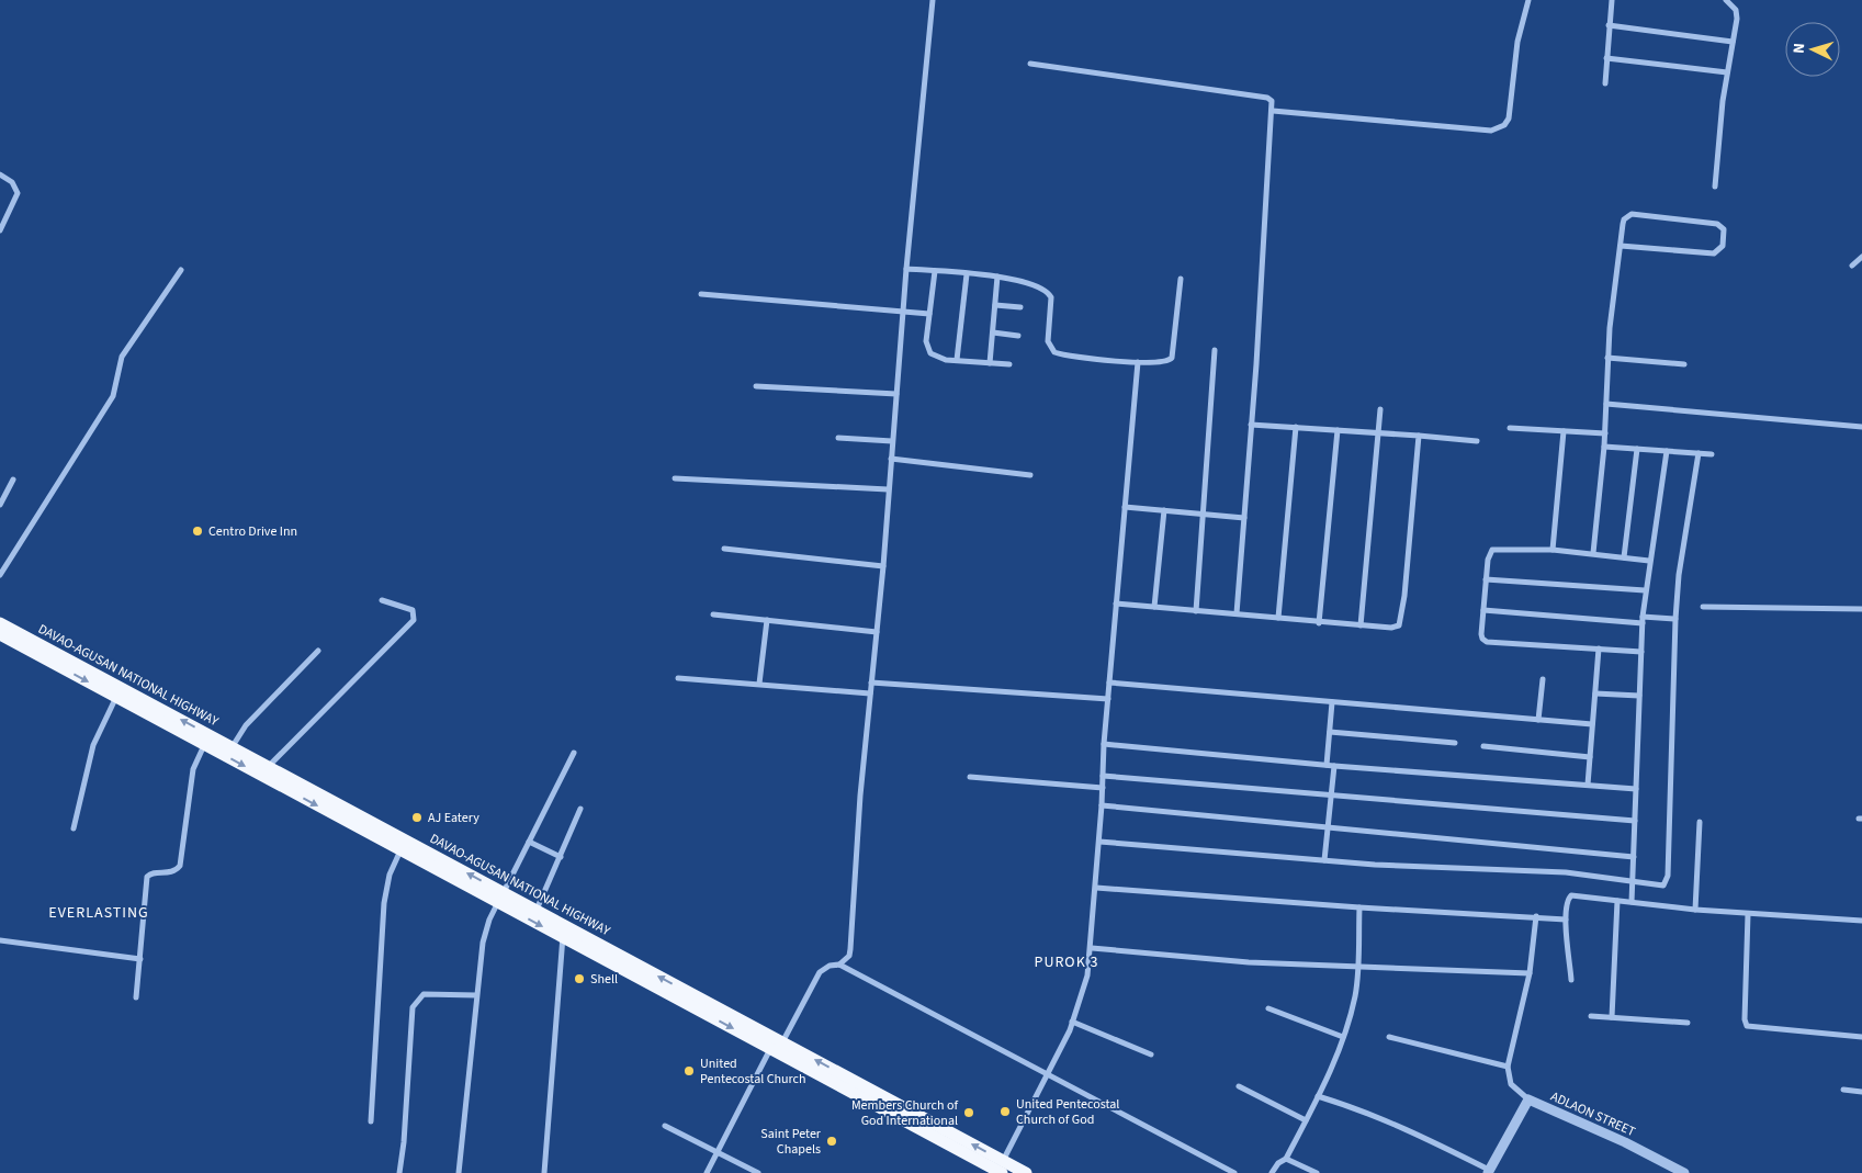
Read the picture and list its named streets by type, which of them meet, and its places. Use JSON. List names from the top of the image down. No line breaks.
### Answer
{"streets":{"highway":["DAVAO-AGUSAN NATIONAL HIGHWAY"],"street":["ADLAON STREET"]},"districts":["EVERLASTING","PUROK 3"],"places":["Centro Drive Inn","AJ Eatery","Shell","United Pentecostal Church","United Pentecostal Church of God","Members Church of God International","Saint Peter Chapels"],"north":"left"}
